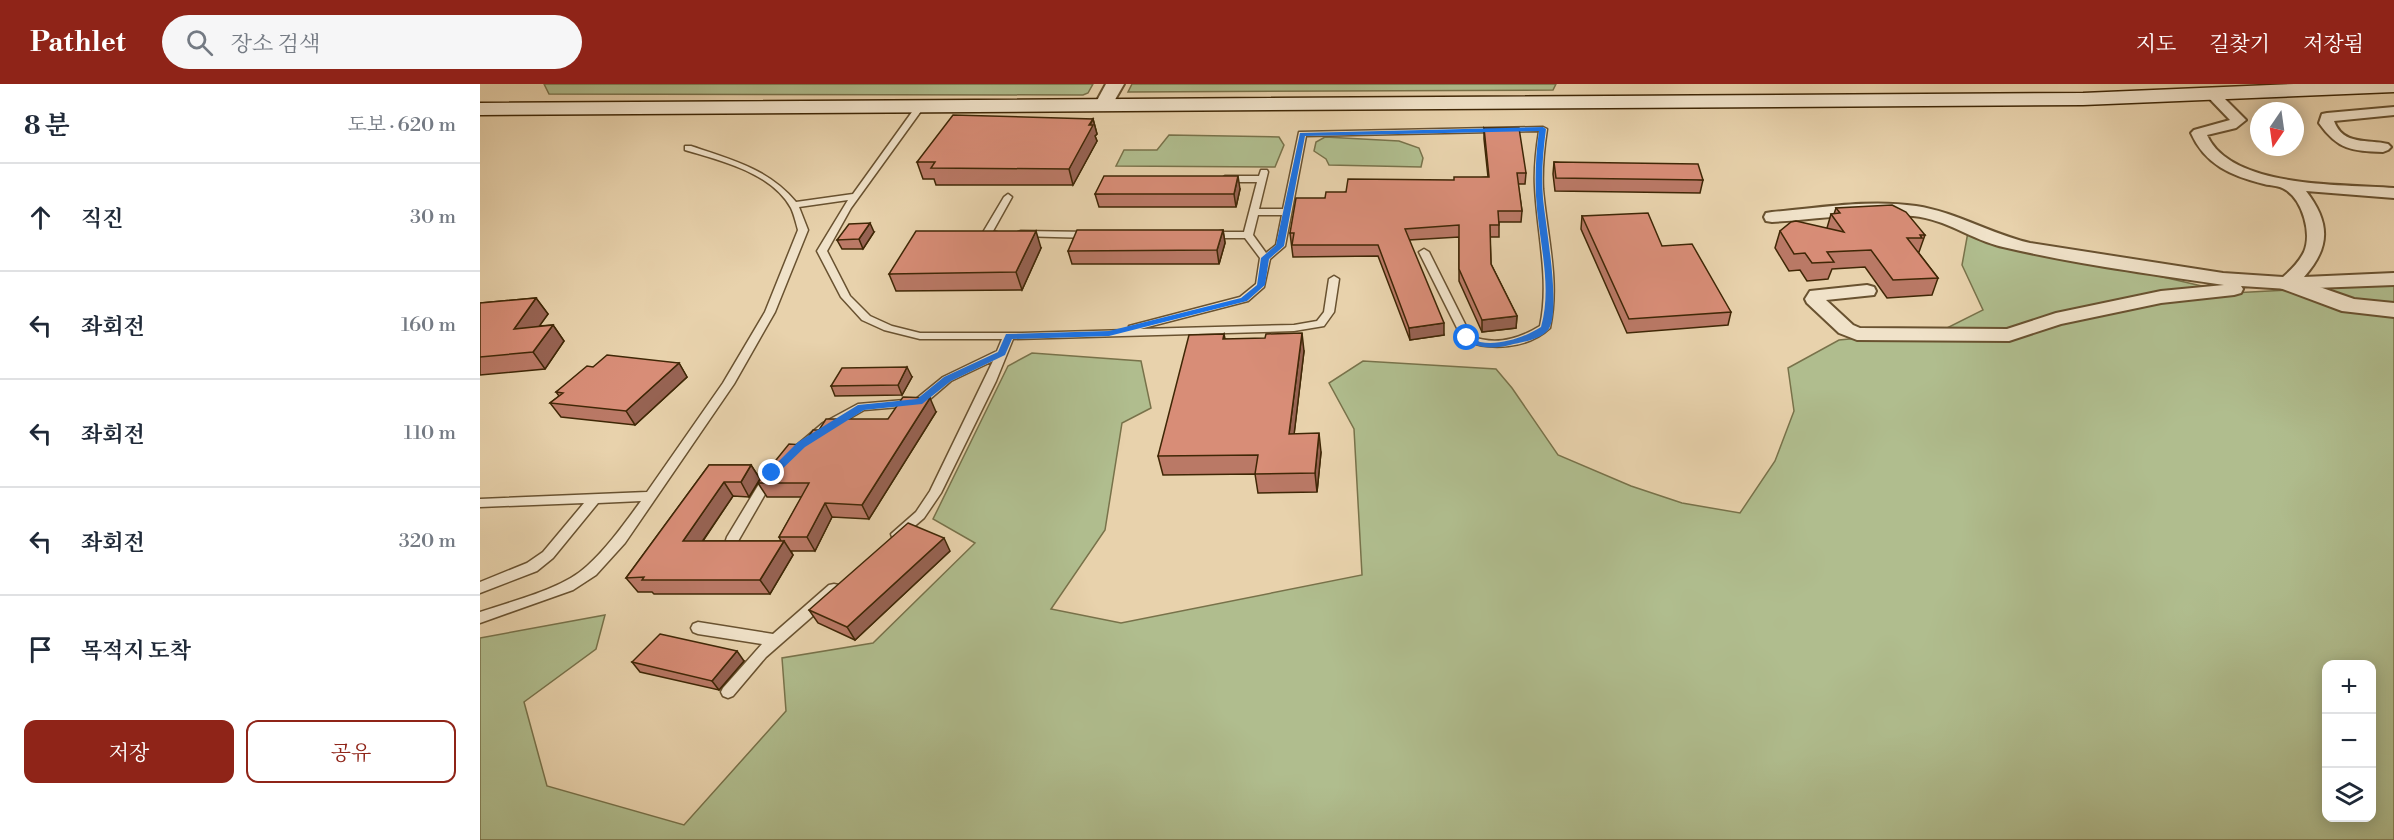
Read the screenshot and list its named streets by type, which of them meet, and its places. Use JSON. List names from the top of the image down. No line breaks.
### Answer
{"north":"bottom","page":{"header":"Pathlet","search":"장소 검색","nav":["지도","길찾기","저장됨"],"heading":["8 분","도보 · 620 m"],"list":[["직진","30 m"],["좌회전","160 m"],["좌회전","110 m"],["좌회전","320 m"],"목적지 도착"],"map_buttons":["+","−"],"buttons":["저장","공유"]}}
